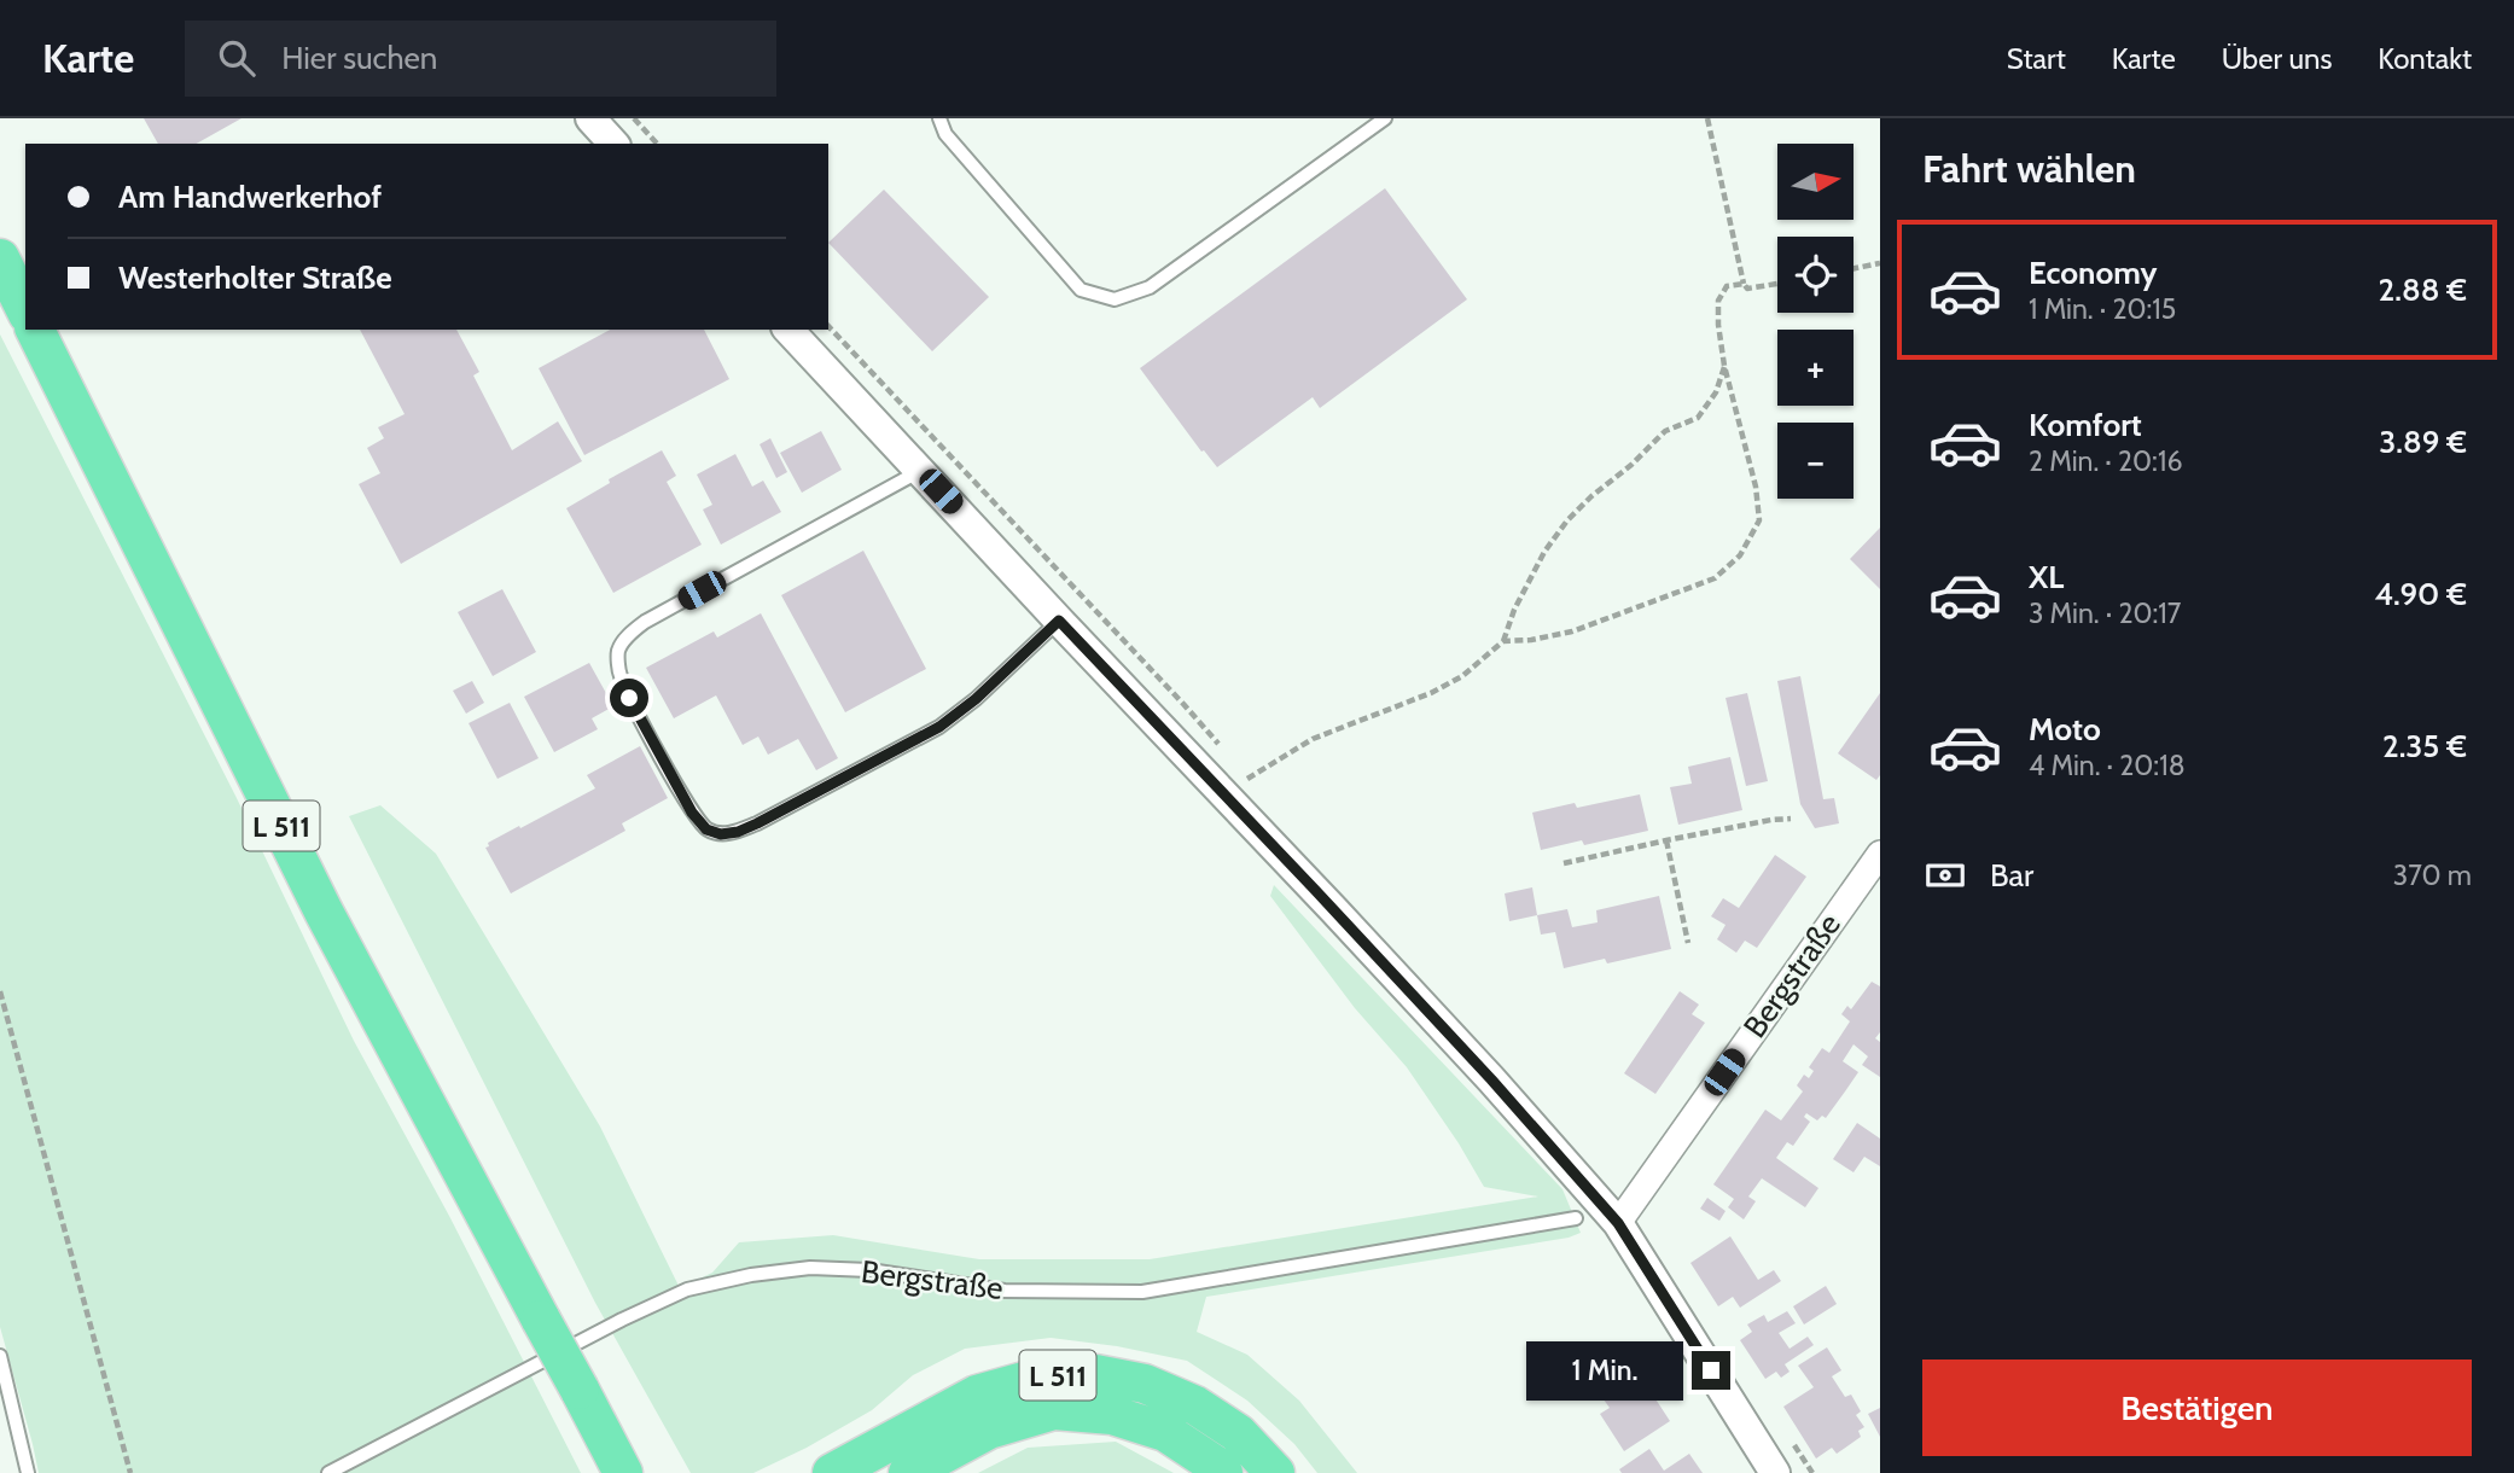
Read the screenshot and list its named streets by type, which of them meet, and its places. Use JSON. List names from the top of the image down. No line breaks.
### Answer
{"streets":{"main road":["L 511"],"street":["Bergstraße"]},"north":"right","page":{"header":"Karte","search":"Hier suchen","nav":["Start","Karte","Über uns","Kontakt"],"heading":"Fahrt wählen","map_buttons":["+","−"],"banner":["Am Handwerkerhof","Westerholter Straße"],"list":[{"name":"Economy","note":"1 Min. · 20:15","value":"2.88 €"},{"name":"Komfort","note":"2 Min. · 20:16","value":"3.89 €"},{"name":"XL","note":"3 Min. · 20:17","value":"4.90 €"},{"name":"Moto","note":"4 Min. · 20:18","value":"2.35 €"}],"pay":["Bar","370 m"],"bubble":"1 Min.","buttons":"Bestätigen"}}
